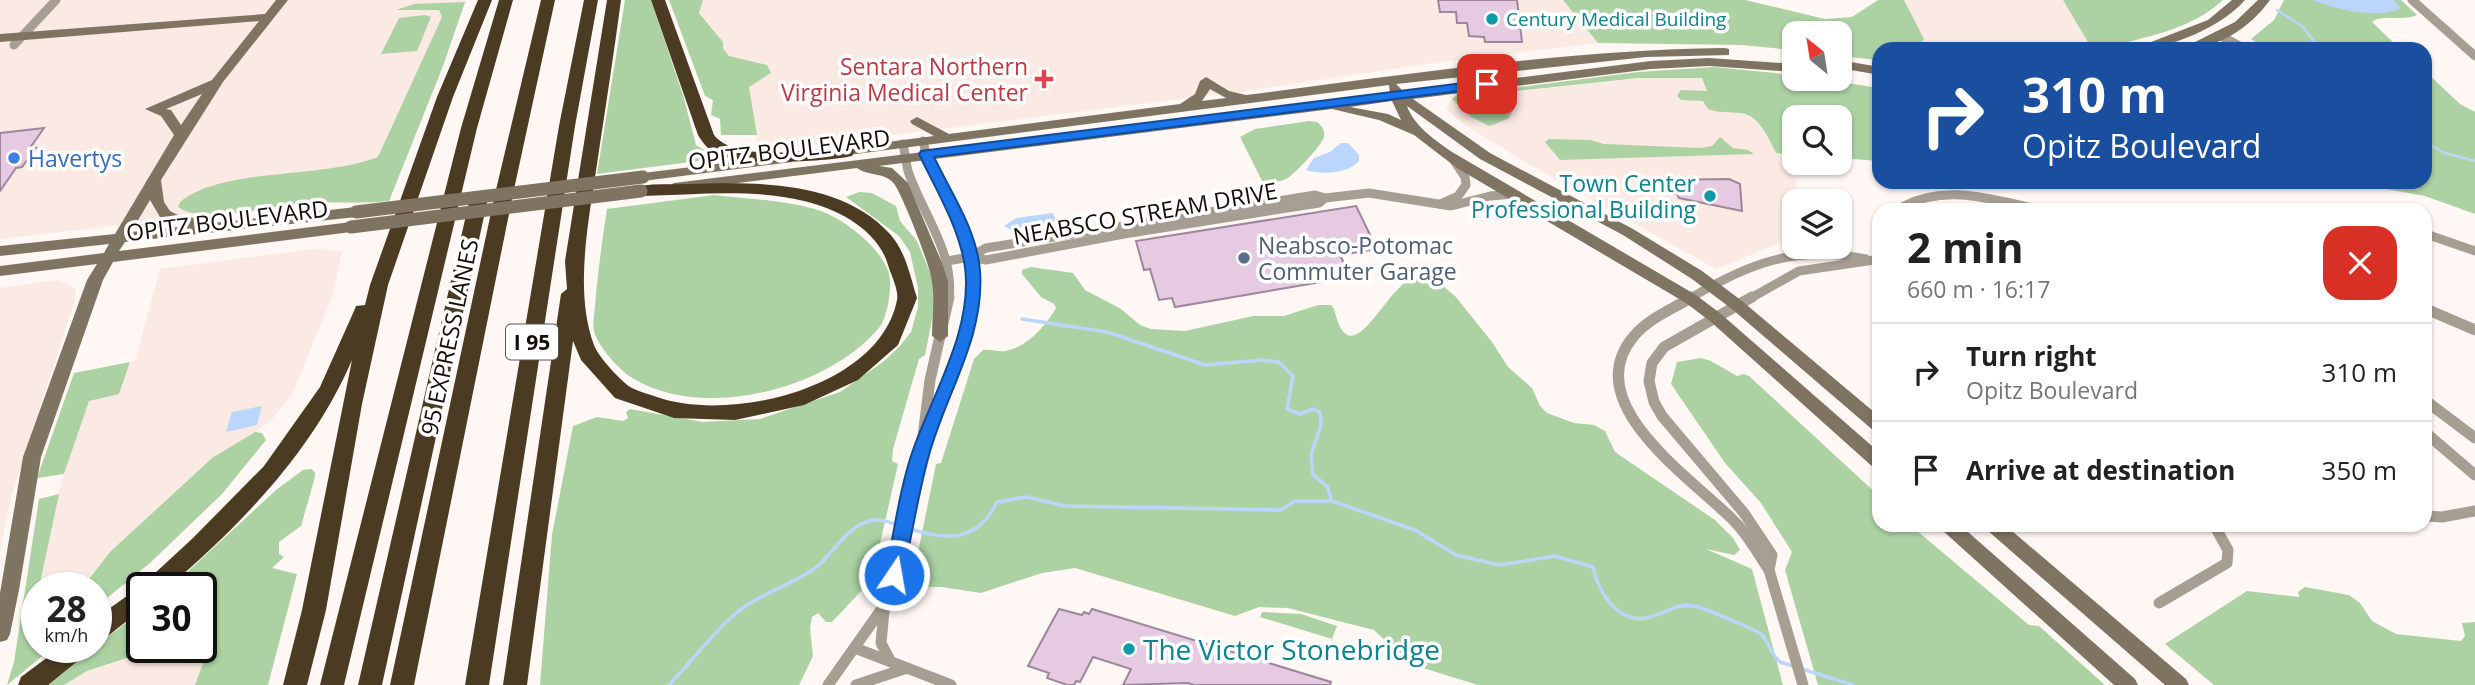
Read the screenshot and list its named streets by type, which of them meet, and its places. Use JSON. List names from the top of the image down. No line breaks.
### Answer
{"streets":{"highway":["95 EXPRESS LANES","I 95"],"main road":["OPITZ BOULEVARD"],"street":["NEABSCO STREAM DRIVE"]},"places":{"other":["Century Medical Building","Havertys","Town Center Professional Building","Neabsco-Potomac Commuter Garage","The Victor Stonebridge"],"health":["Sentara Northern Virginia Medical Center"]},"north":"top left","page":{"turn":["310 m","Opitz Boulevard"],"heading":["2 min","660 m · 16:17"],"list":[{"name":"Turn right","note":"Opitz Boulevard","value":"310 m"},{"name":"Arrive at destination","value":"350 m"}],"speed":"28 km/h","limit":"30"}}
